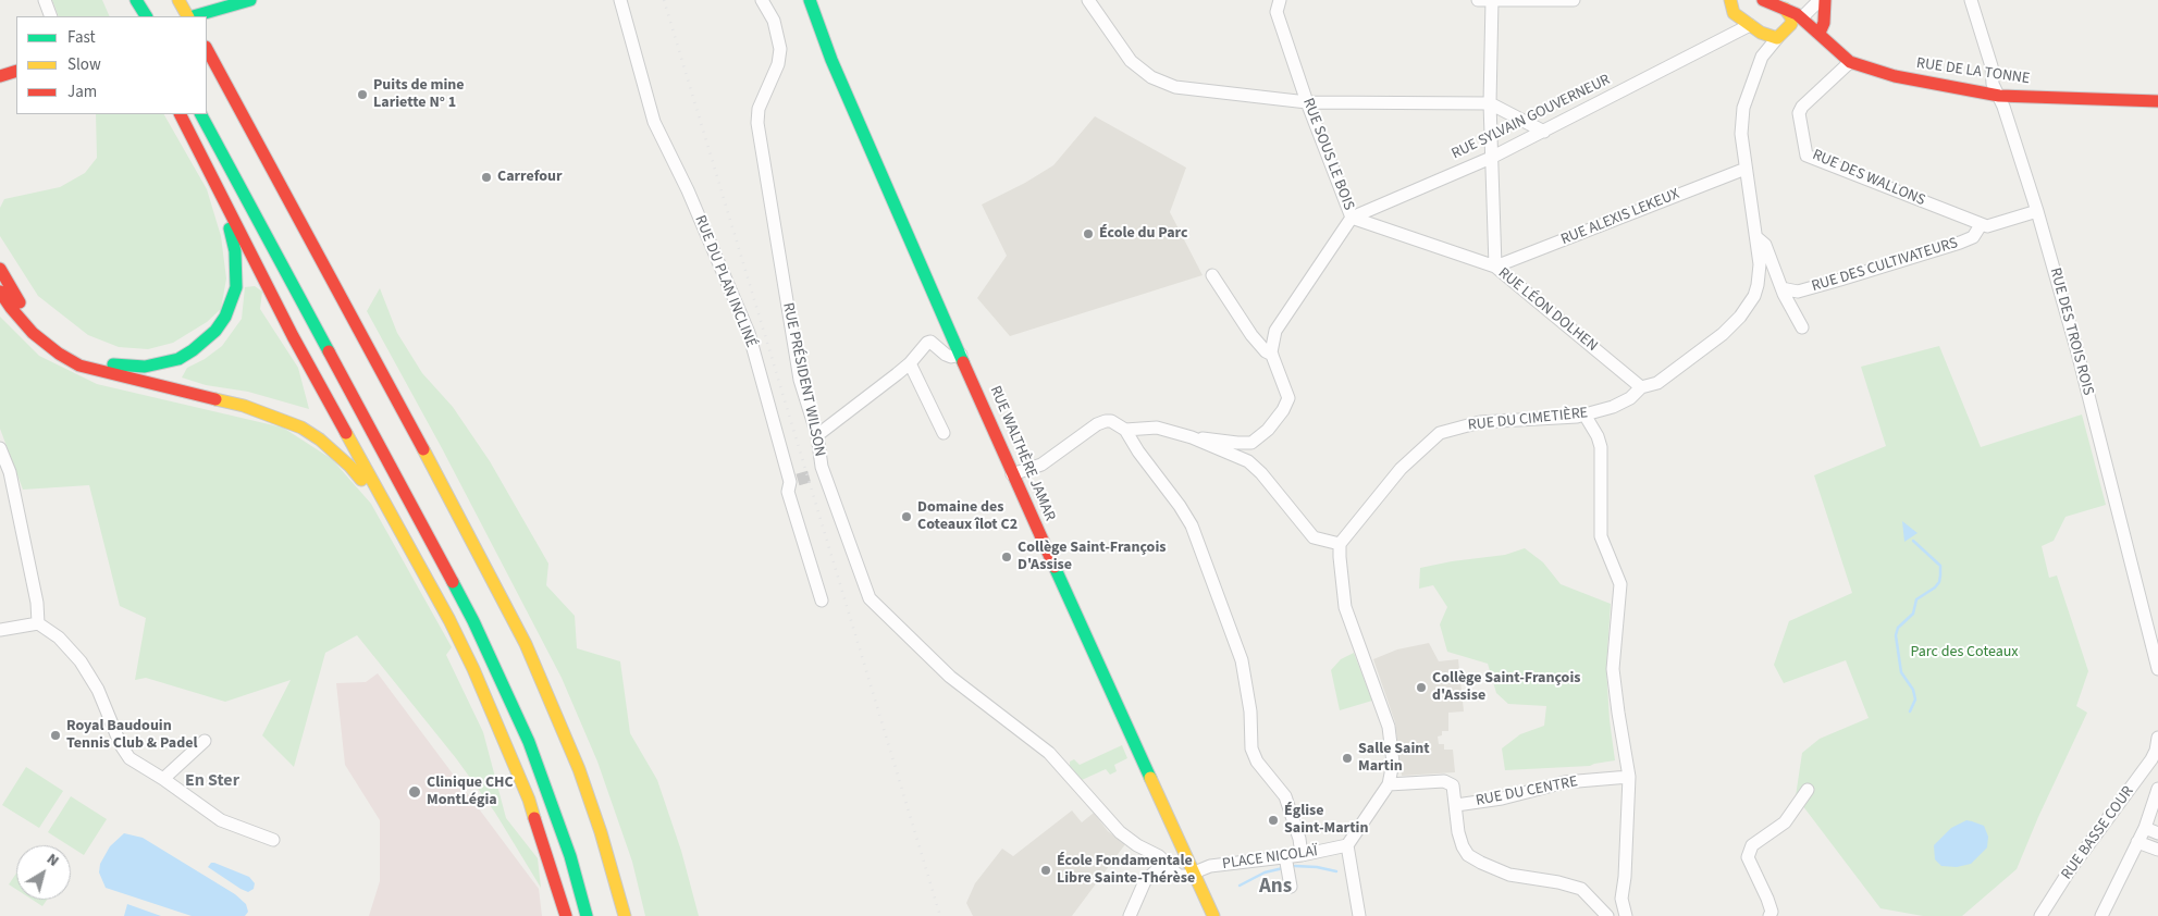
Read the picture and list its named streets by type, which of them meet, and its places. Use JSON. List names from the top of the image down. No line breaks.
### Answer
{"streets":{"main road":["RUE DE LA TONNE","RUE WALTHÈRE JAMAR"],"street":["RUE SYLVAIN GOUVERNEUR","RUE SOUS LE BOIS","RUE DES WALLONS","RUE ALEXIS LEKEUX","RUE DES CULTIVATEURS","RUE DU PLAN INCLINÉ","RUE LÉON DOLHEN","RUE DES TROIS ROIS","RUE PRÉSIDENT WILSON","RUE DU CIMETIÈRE","RUE DU CENTRE","RUE BASSE COUR","PLACE NICOLAÏ"]},"crossings":[["RUE DE LA TONNE","RUE DES WALLONS"],["RUE DE LA TONNE","RUE DES TROIS ROIS"],["RUE SYLVAIN GOUVERNEUR","RUE SOUS LE BOIS"],["RUE SYLVAIN GOUVERNEUR","RUE LÉON DOLHEN"],["RUE SOUS LE BOIS","RUE LÉON DOLHEN"],["RUE DES WALLONS","RUE DES CULTIVATEURS"],["RUE ALEXIS LEKEUX","RUE LÉON DOLHEN"],["RUE ALEXIS LEKEUX","RUE DU CIMETIÈRE"],["RUE LÉON DOLHEN","RUE DU CIMETIÈRE"],["RUE PRÉSIDENT WILSON","RUE WALTHÈRE JAMAR"],["RUE PRÉSIDENT WILSON","PLACE NICOLAÏ"],["RUE WALTHÈRE JAMAR","PLACE NICOLAÏ"]],"districts":["En Ster","Ans"],"parks":["Parc des Coteaux"],"places":["Puits de mine Lariette N° 1","Carrefour","École du Parc","Domaine des Coteaux îlot C2","Collège Saint-François D'Assise","Collège Saint-François d'Assise","Royal Baudouin Tennis Club & Padel","Salle Saint Martin","Clinique CHC MontLégia","Église Saint-Martin","École Fondamentale Libre Sainte-Thérèse"],"legend":["Fast","Slow","Jam"],"north":"top right"}
